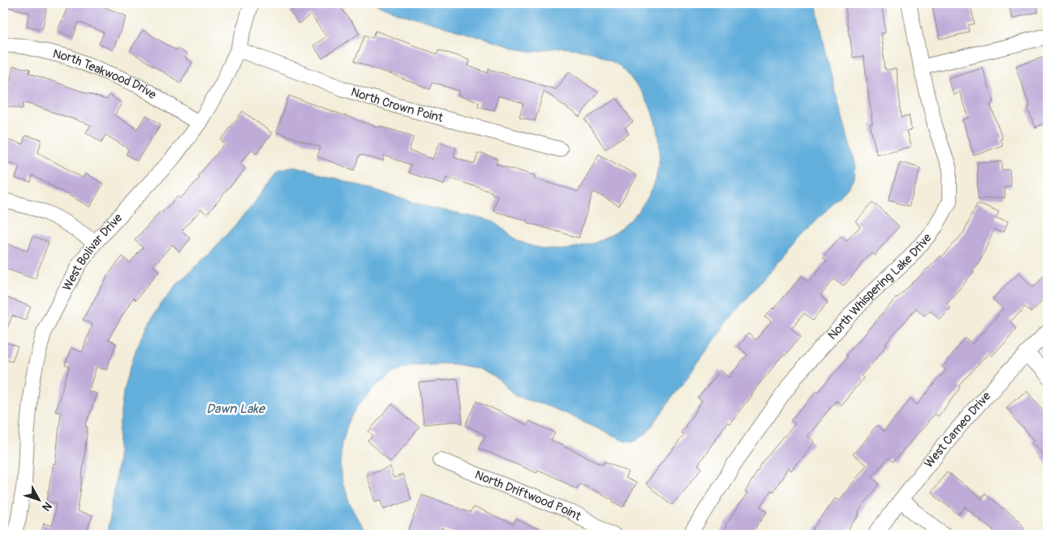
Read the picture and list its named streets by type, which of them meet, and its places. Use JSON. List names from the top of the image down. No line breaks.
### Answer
{"streets":{"street":["North Teakwood Drive","North Crown Point","West Bolivar Drive","North Whispering Lake Drive","West Cameo Drive","North Driftwood Point"]},"crossings":[["North Teakwood Drive","West Bolivar Drive"],["North Crown Point","West Bolivar Drive"]],"water":["Dawn Lake"],"north":"bottom right"}
